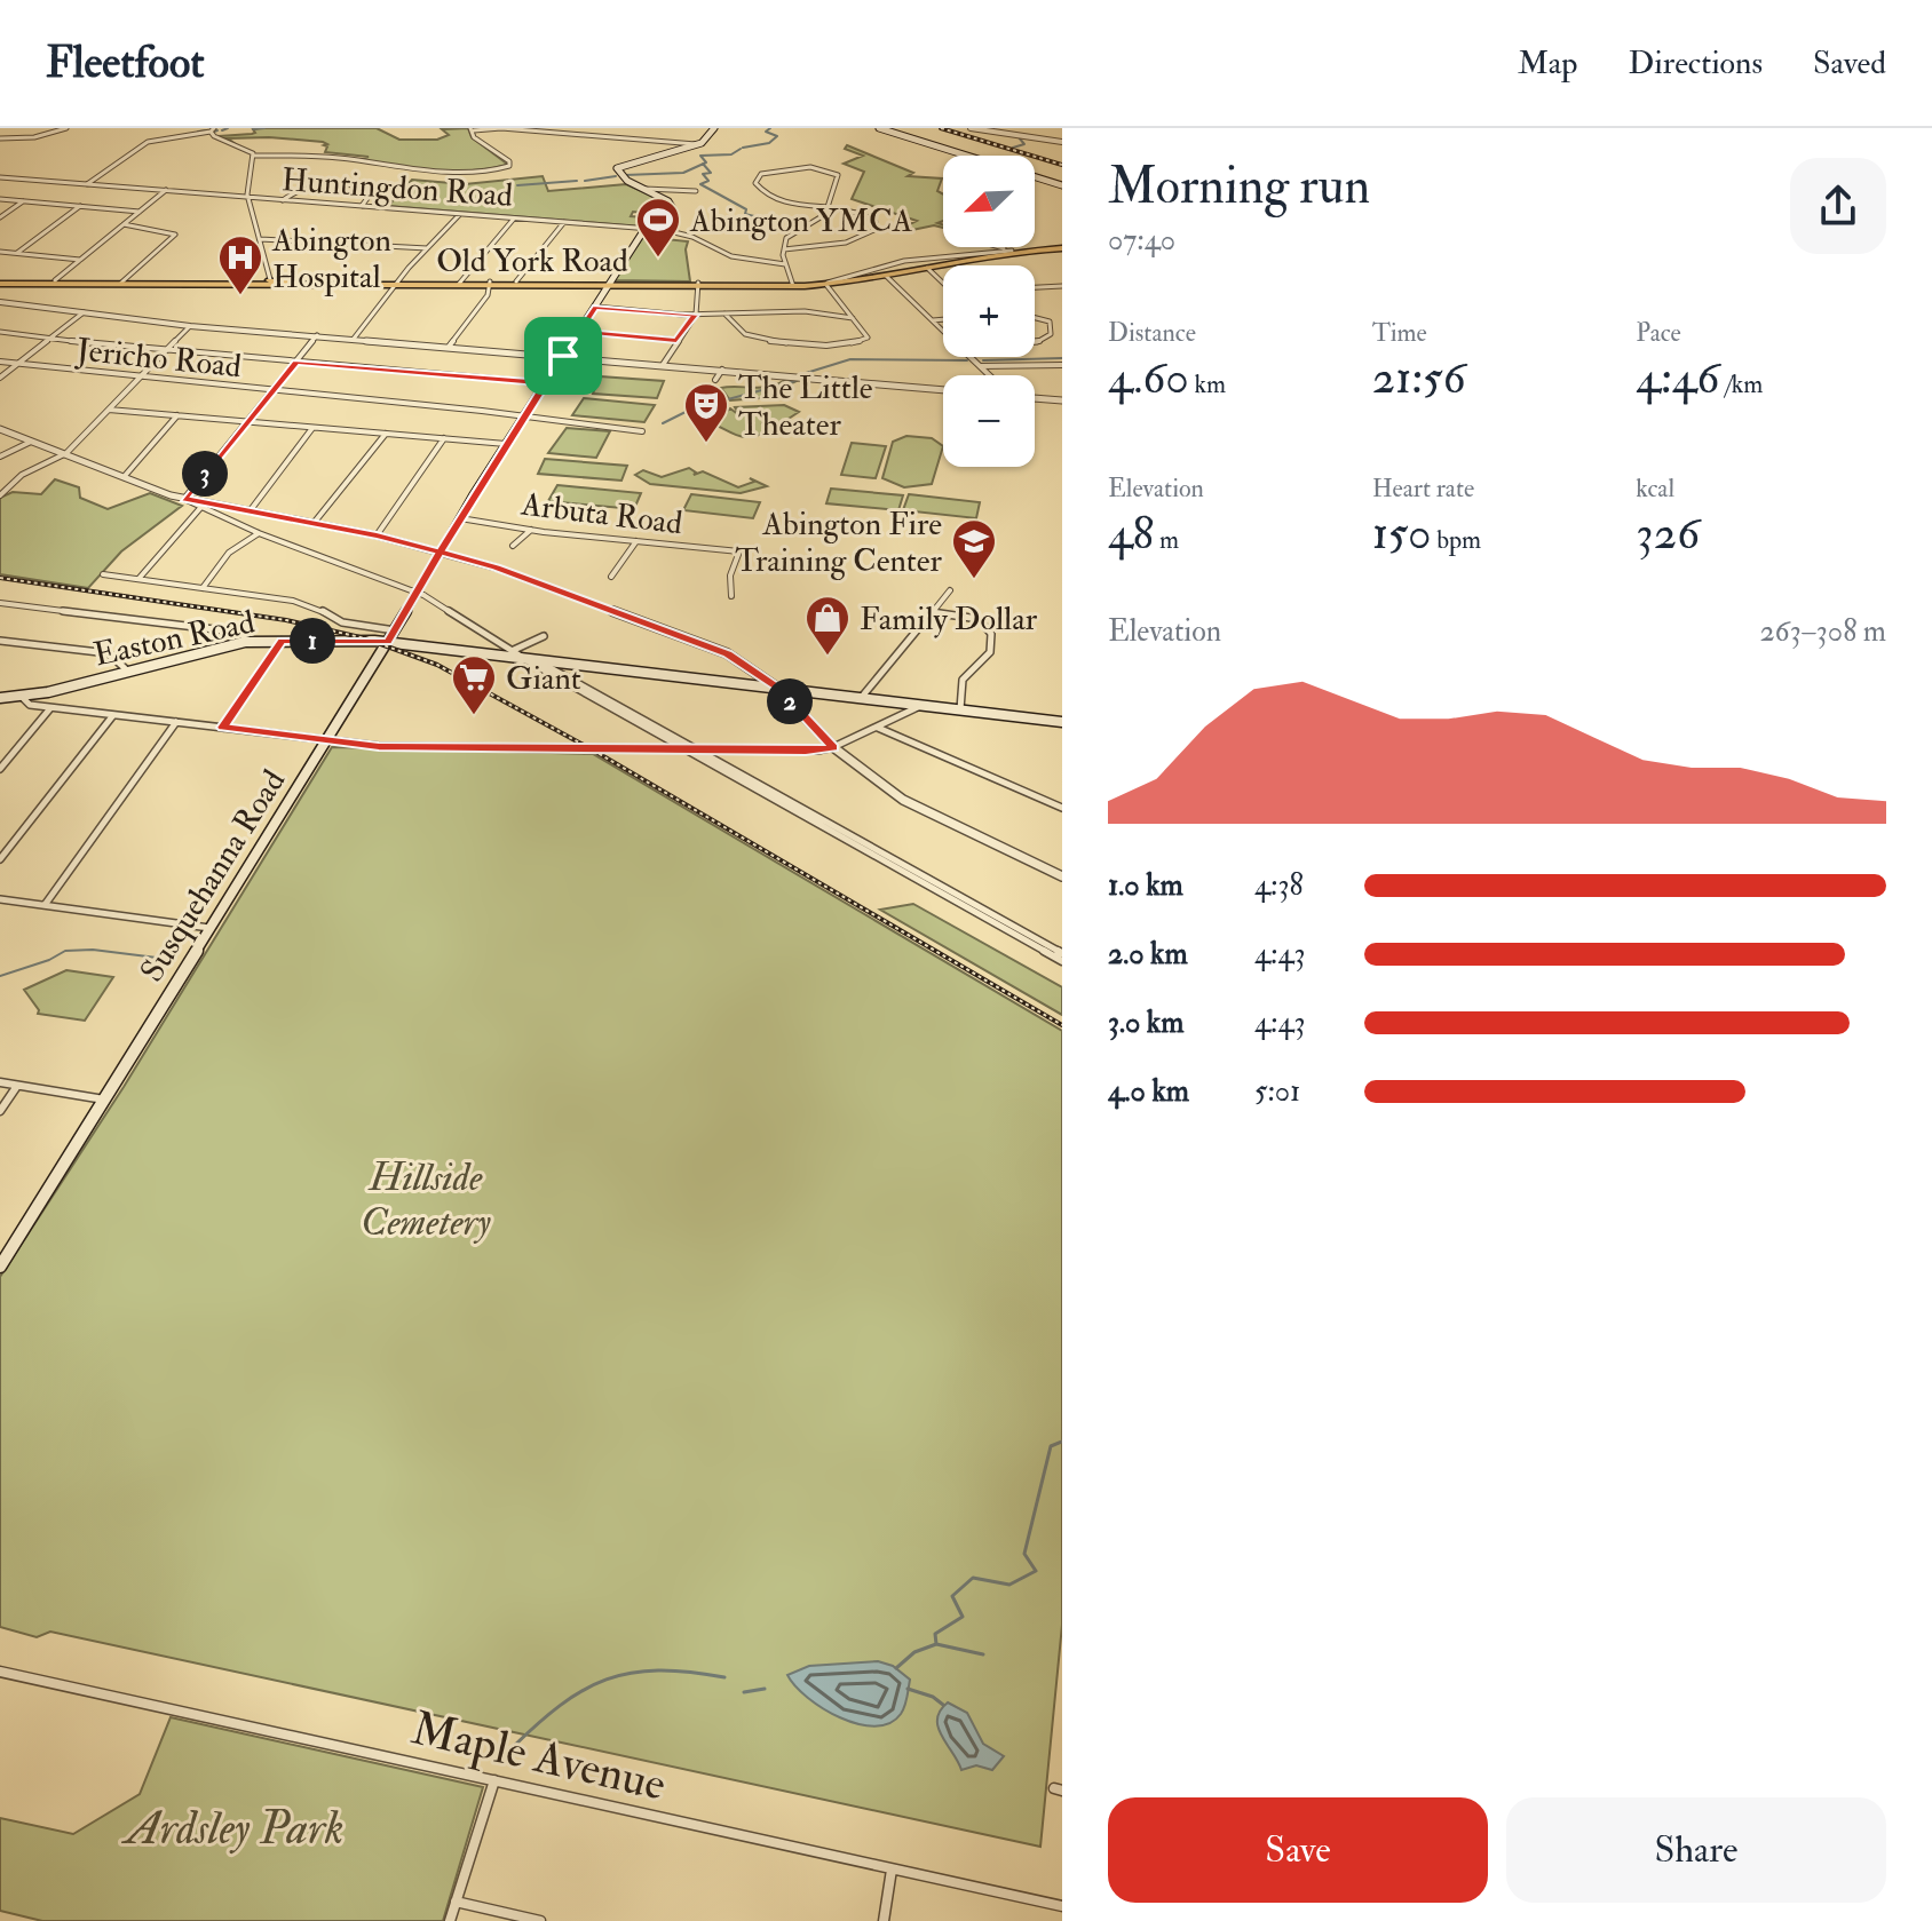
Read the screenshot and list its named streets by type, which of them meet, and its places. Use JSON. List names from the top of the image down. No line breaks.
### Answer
{"streets":{"highway":["Old York Road"],"main road":["Easton Road","Susquehanna Road"],"street":["Huntingdon Road","Jericho Road","Arbuta Road","Maple Avenue"]},"crossings":[["Huntingdon Road","Susquehanna Road"],["Old York Road","Susquehanna Road"],["Jericho Road","Susquehanna Road"],["Arbuta Road","Susquehanna Road"],["Easton Road","Susquehanna Road"]],"parks":["Hillside Cemetery","Ardsley Park"],"places":{"sports":["Abington YMCA"],"hospital":["Abington Hospital"],"theatre":["The Little Theater"],"school or university":["Abington Fire Training Center"],"shop":["Family Dollar"],"supermarket":["Giant"]},"north":"bottom left","page":{"header":"Fleetfoot","nav":["Map","Directions","Saved"],"heading":["Morning run","07:40"],"map_buttons":["+","−"],"stats":[["Distance","4.60 km"],["Time","21:56"],["Pace","4:46 /km"],["Elevation","48 m"],["Heart rate","150 bpm"],["kcal","326"]],"pins":["3","1","2"],"chart":["Elevation","263–308 m"],"list":[{"name":"1.0 km","note":"4:38"},{"name":"2.0 km","note":"4:43"},{"name":"3.0 km","note":"4:43"},{"name":"4.0 km","note":"5:01"}],"buttons":["Save","Share"]}}
